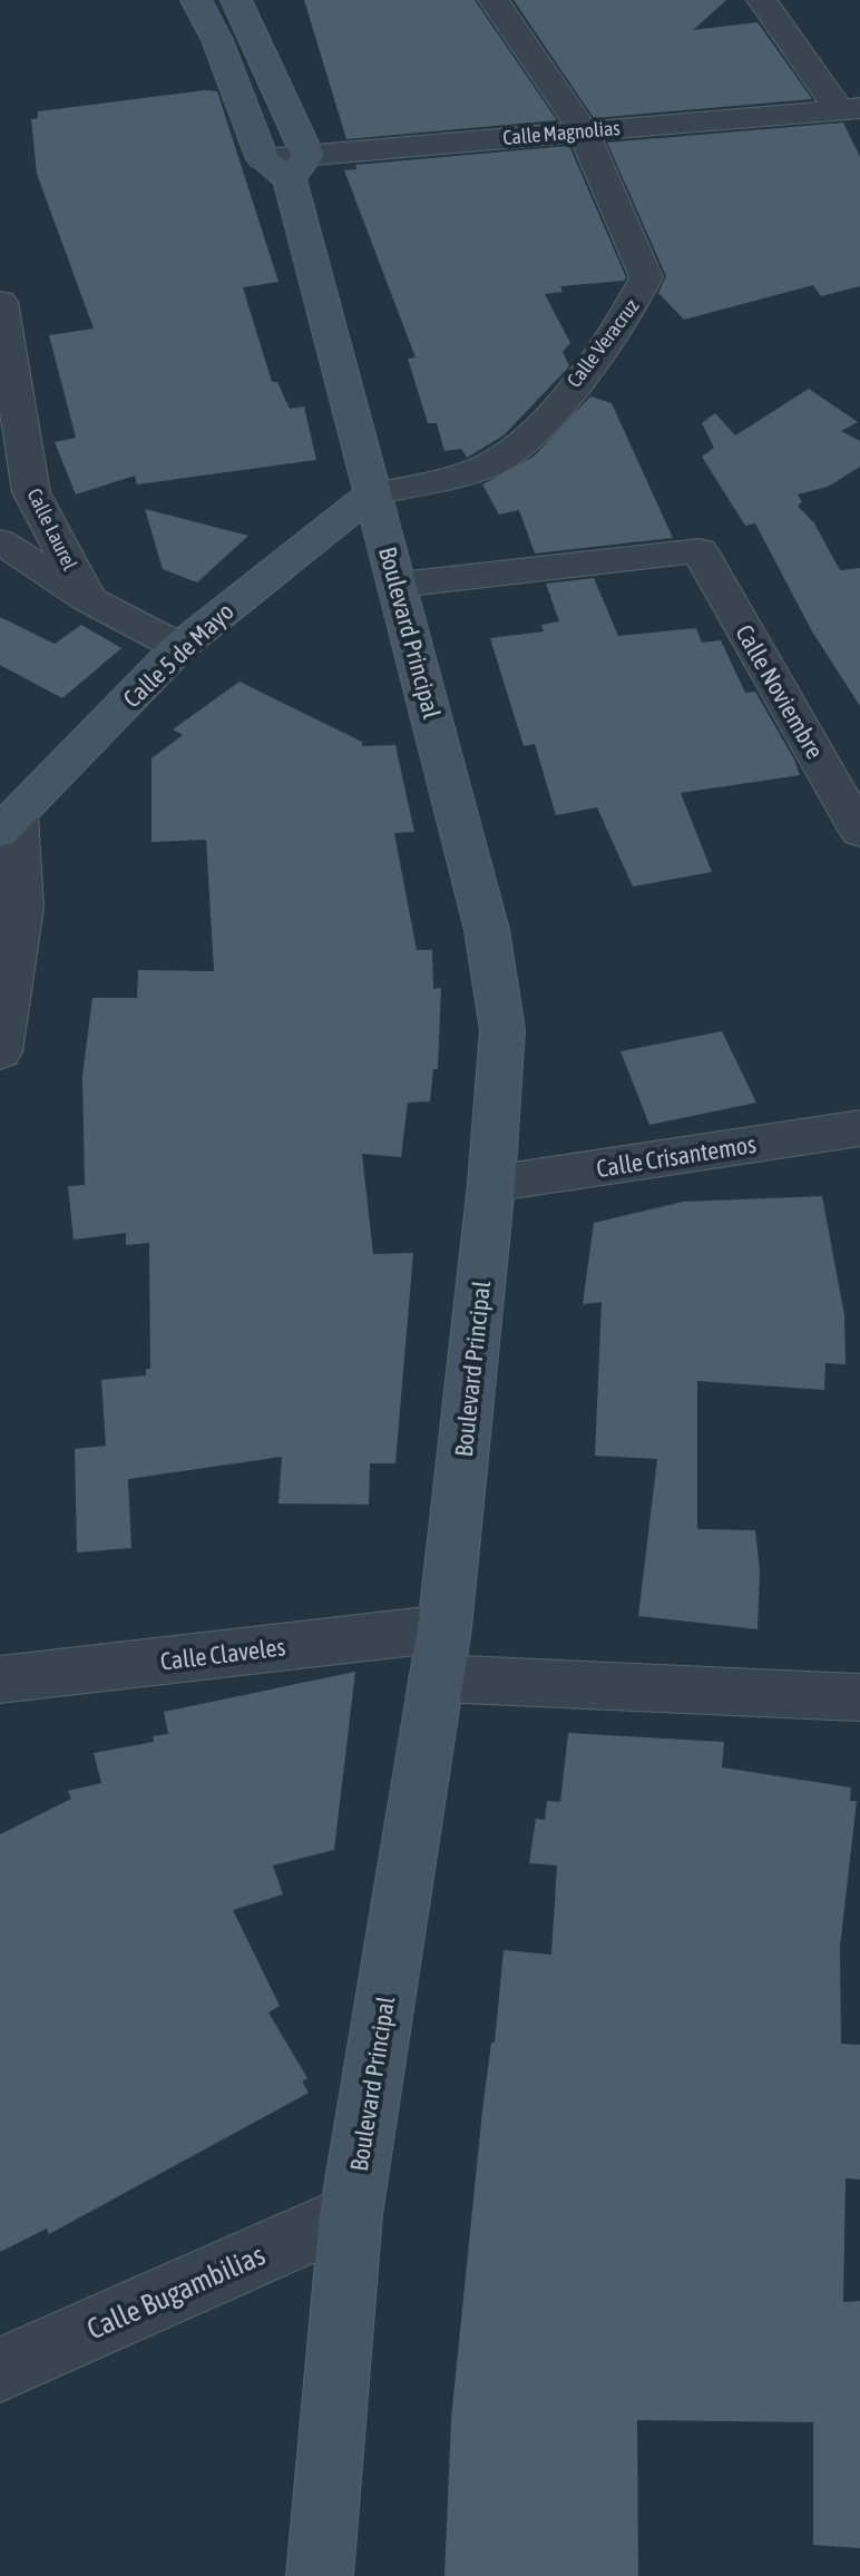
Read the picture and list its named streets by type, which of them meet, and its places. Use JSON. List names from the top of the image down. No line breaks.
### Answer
{"streets":{"street":["Calle Magnolias","Calle Veracruz","Calle Laurel","Boulevard Principal","Calle 5 de Mayo","Calle Noviembre","Calle Crisantemos","Calle Claveles","Calle Bugambilias"]},"crossings":[["Calle Magnolias","Calle Veracruz"],["Calle Magnolias","Boulevard Principal"],["Calle Veracruz","Boulevard Principal"],["Calle Veracruz","Calle 5 de Mayo"],["Calle Laurel","Calle 5 de Mayo"],["Boulevard Principal","Calle 5 de Mayo"],["Boulevard Principal","Calle Noviembre"],["Boulevard Principal","Calle Crisantemos"],["Boulevard Principal","Calle Claveles"],["Boulevard Principal","Calle Bugambilias"]]}
